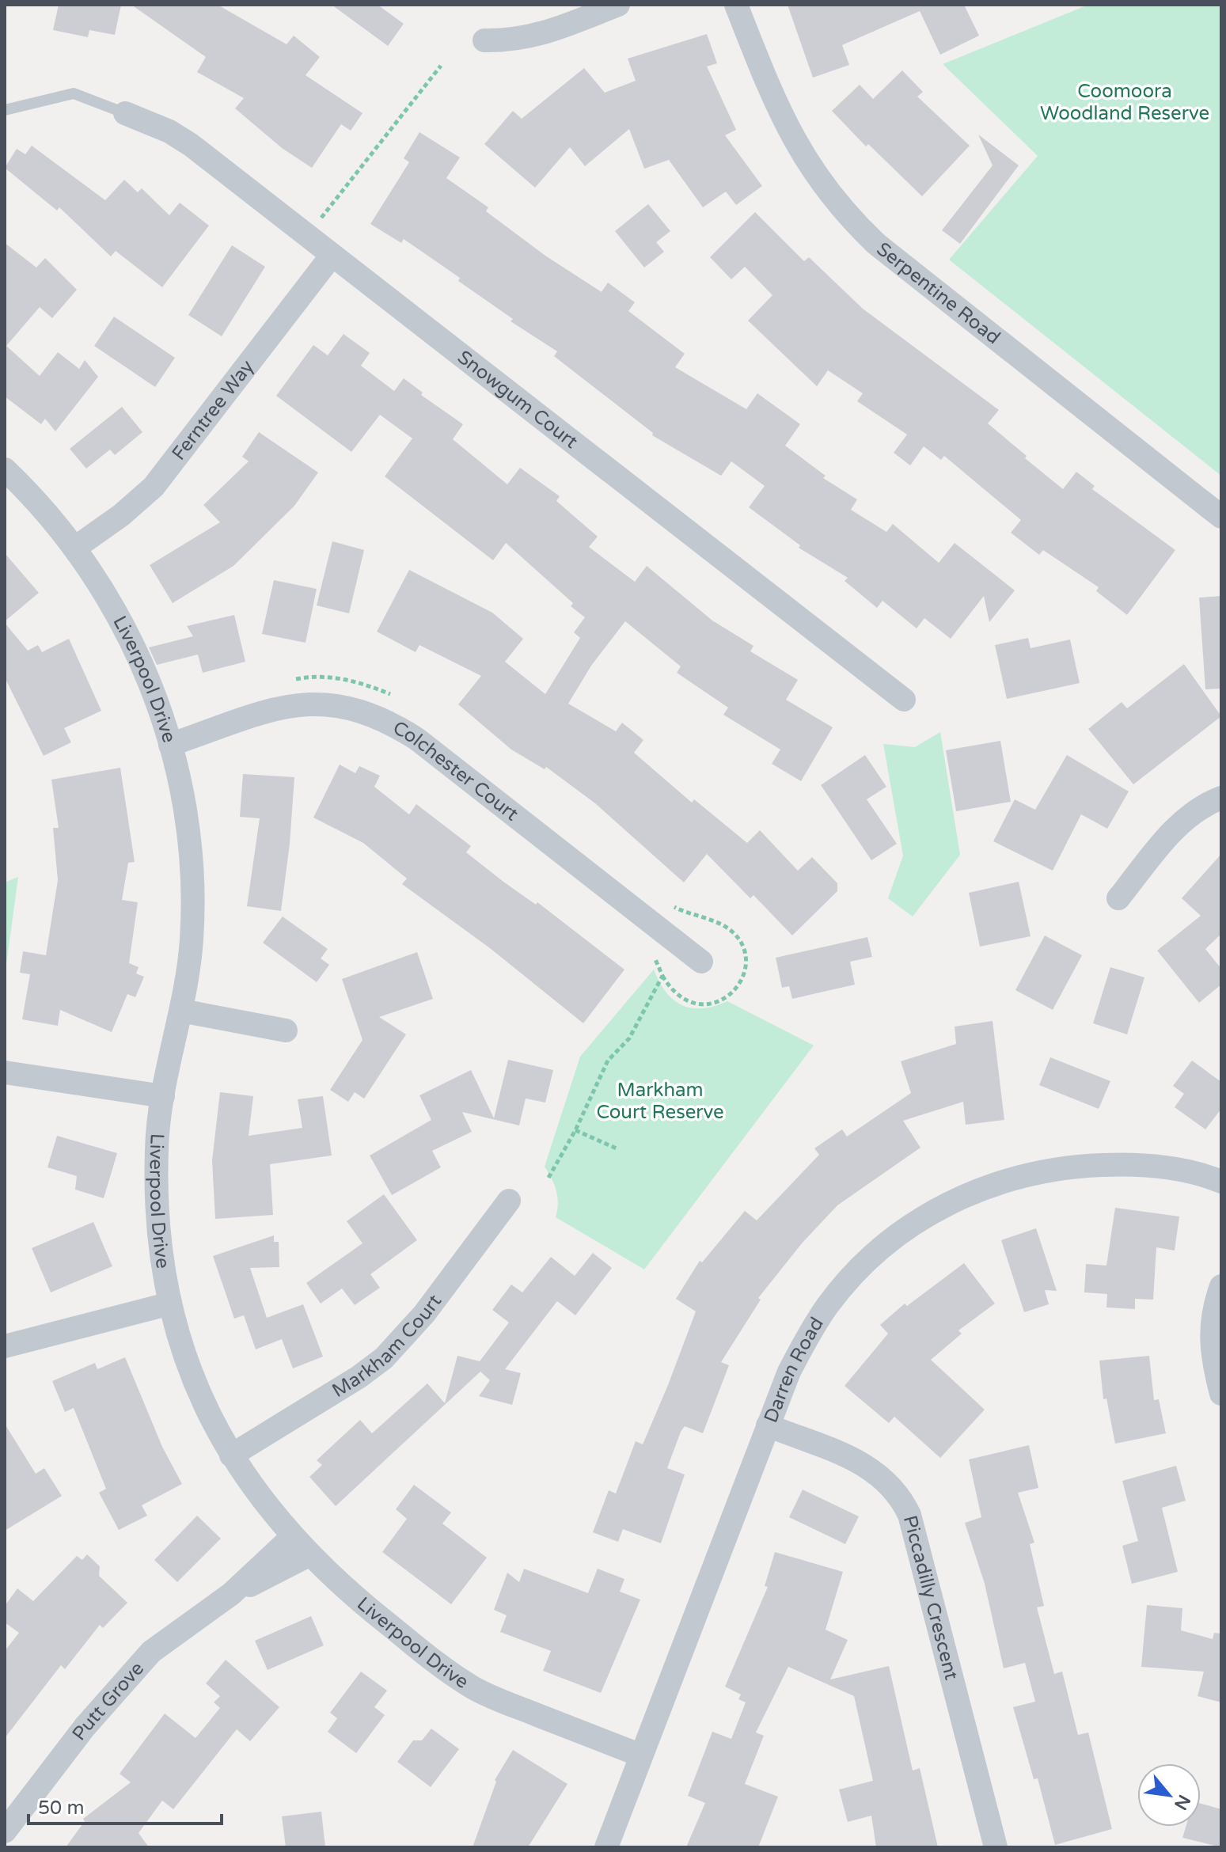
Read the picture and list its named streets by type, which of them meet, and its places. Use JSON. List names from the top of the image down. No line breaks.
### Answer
{"streets":{"street":["Serpentine Road","Snowgum Court","Ferntree Way","Liverpool Drive","Colchester Court","Markham Court","Darren Road","Piccadilly Crescent","Putt Grove"]},"crossings":[["Snowgum Court","Ferntree Way"],["Ferntree Way","Liverpool Drive"],["Liverpool Drive","Colchester Court"],["Liverpool Drive","Markham Court"],["Liverpool Drive","Darren Road"],["Liverpool Drive","Putt Grove"],["Darren Road","Piccadilly Crescent"]],"parks":["Coomoora Woodland Reserve","Markham Court Reserve"],"scale_bar":"50 m","north":"bottom right"}
